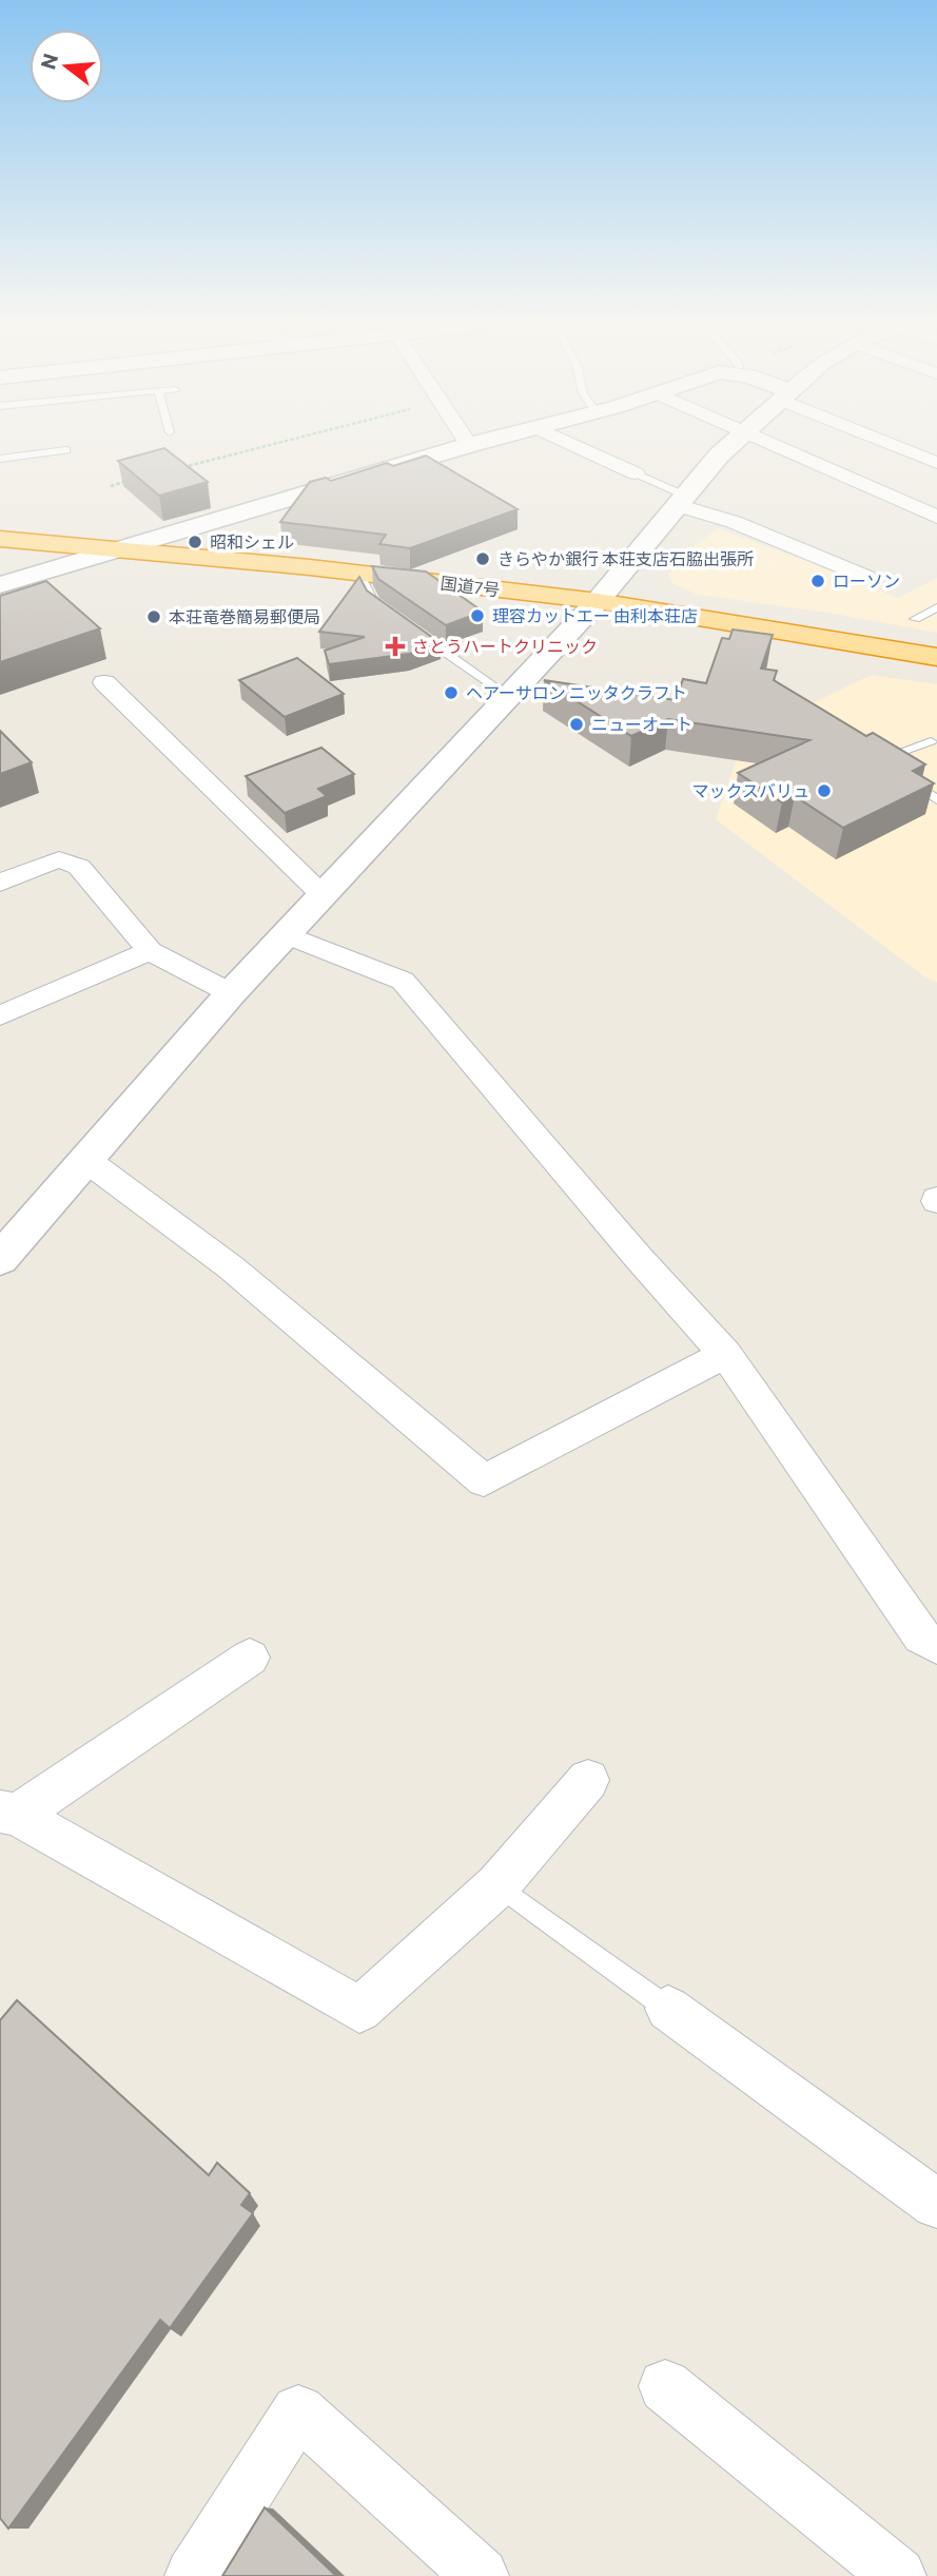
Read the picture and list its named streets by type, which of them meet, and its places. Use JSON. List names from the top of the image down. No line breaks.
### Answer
{"streets":{"highway":["国道7号"]},"places":{"other":["昭和シェル","きらやか銀行 本荘支店石脇出張所","ローソン","理容カットエー 由利本荘店","本荘竜巻簡易郵便局","ヘアーサロン ニッタクラフト","ニューオート","マックスバリュ"],"health":["さとうハートクリニック"]},"north":"left"}
